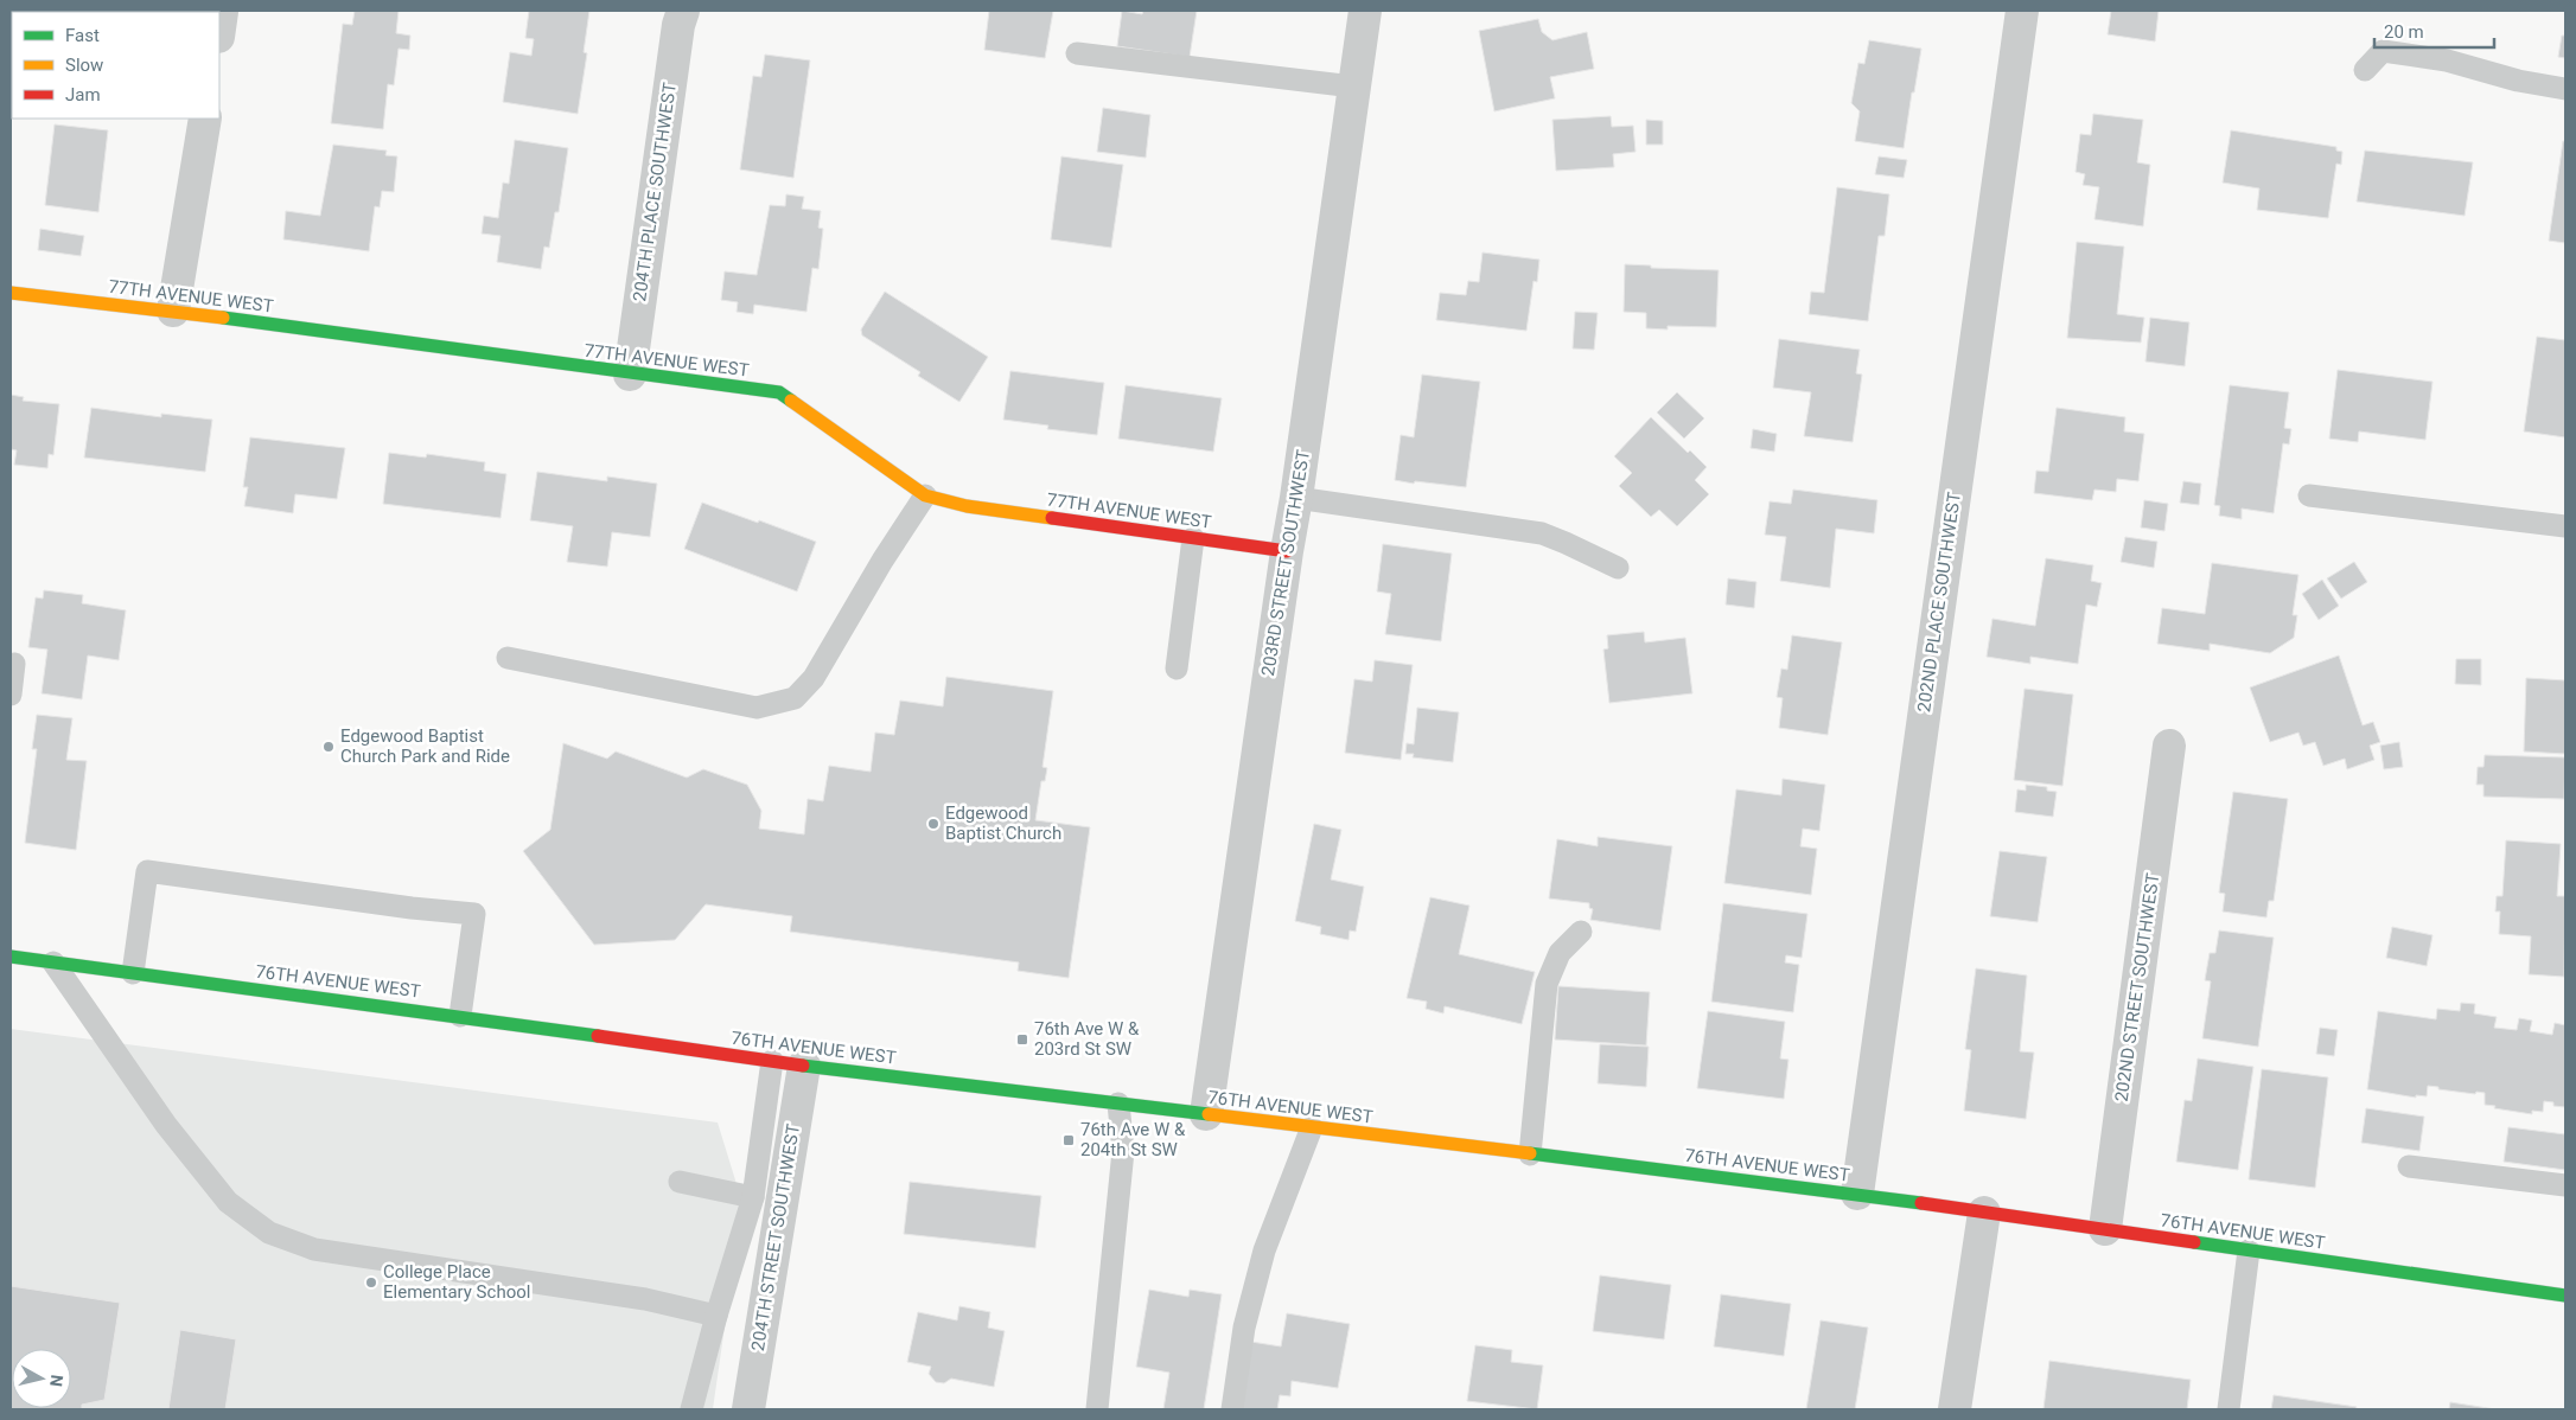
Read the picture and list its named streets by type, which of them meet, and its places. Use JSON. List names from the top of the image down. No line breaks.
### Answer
{"streets":{"street":["204TH PLACE SOUTHWEST","77TH AVENUE WEST","203RD STREET SOUTHWEST","202ND PLACE SOUTHWEST","76TH AVENUE WEST","202ND STREET SOUTHWEST","204TH STREET SOUTHWEST"]},"crossings":[["204TH PLACE SOUTHWEST","77TH AVENUE WEST"],["77TH AVENUE WEST","203RD STREET SOUTHWEST"],["203RD STREET SOUTHWEST","76TH AVENUE WEST"],["202ND PLACE SOUTHWEST","76TH AVENUE WEST"],["76TH AVENUE WEST","202ND STREET SOUTHWEST"],["76TH AVENUE WEST","204TH STREET SOUTHWEST"]],"places":{"other":["Edgewood Baptist Church Park and Ride","Edgewood Baptist Church","College Place Elementary School"],"transit":["76th Ave W & 203rd St SW","76th Ave W & 204th St SW"]},"legend":["Fast","Slow","Jam"],"scale_bar":"20 m","north":"right"}
